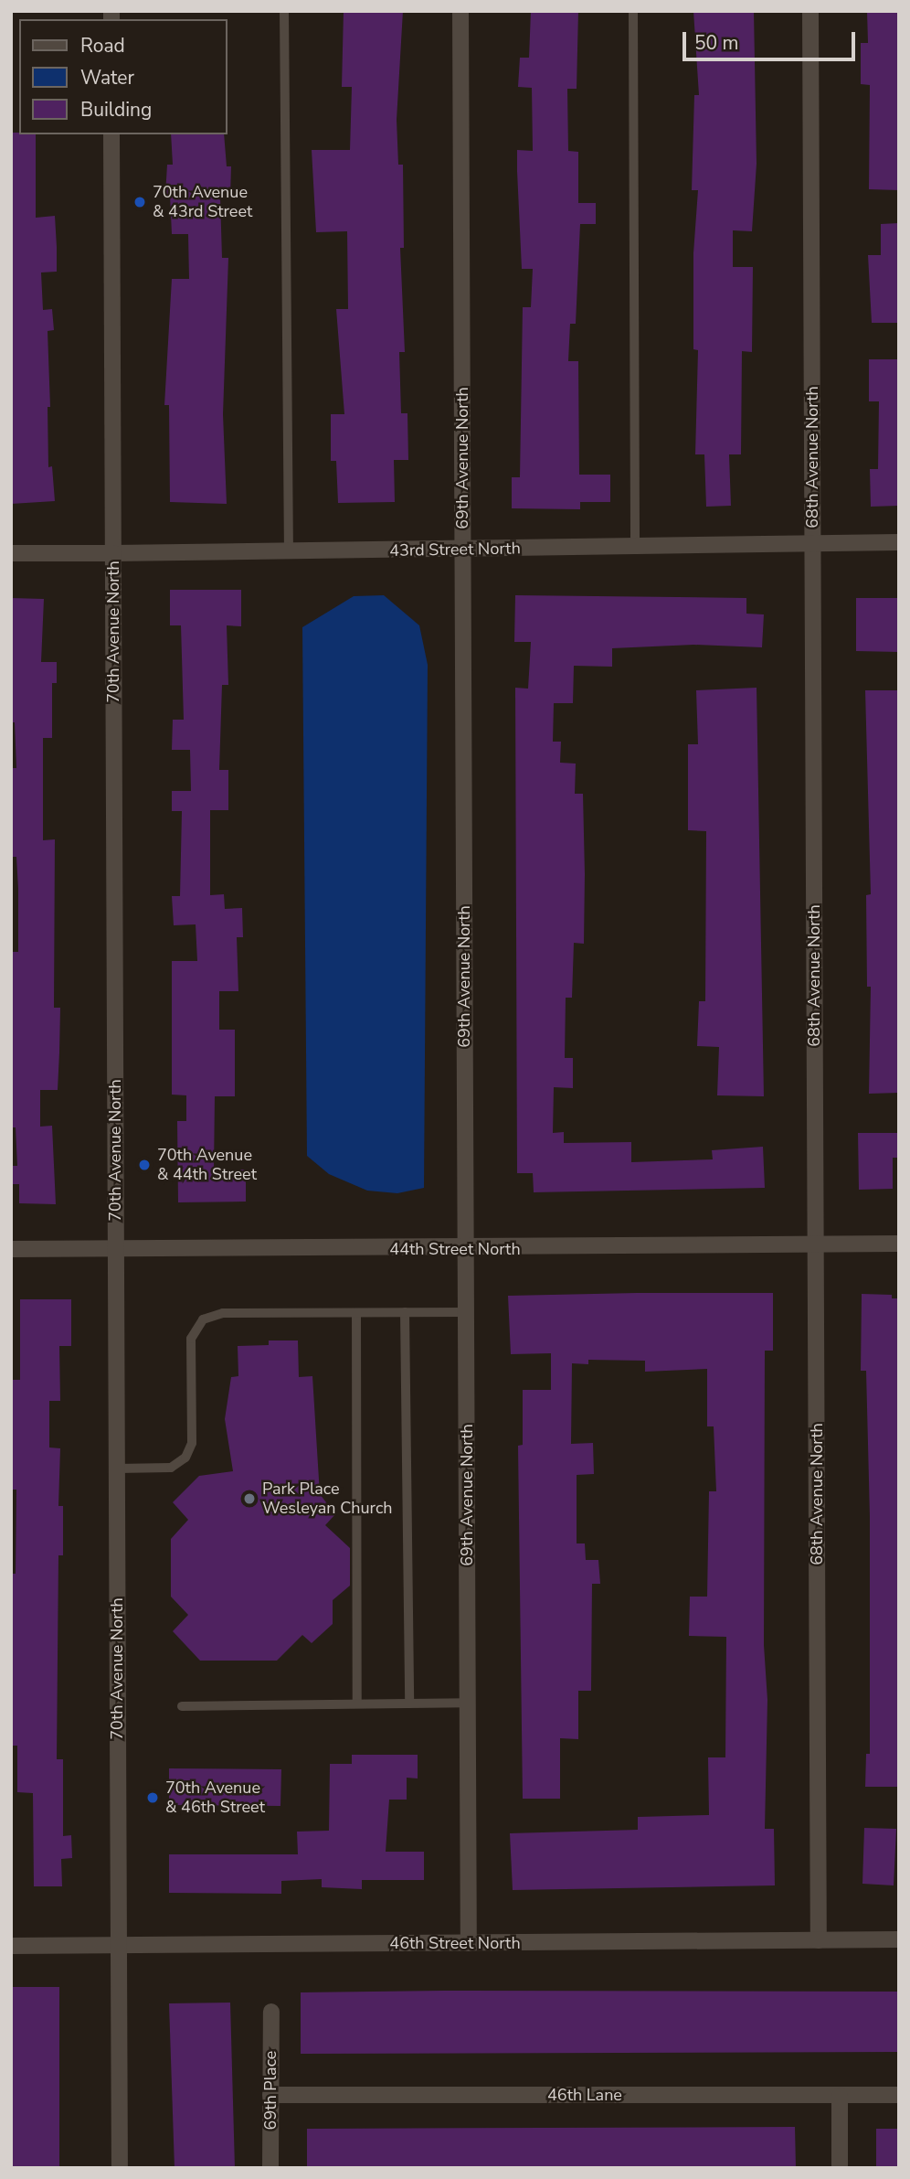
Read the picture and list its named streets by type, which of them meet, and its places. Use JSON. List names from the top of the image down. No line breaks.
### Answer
{"streets":{"street":["68th Avenue North","69th Avenue North","43rd Street North","70th Avenue North","44th Street North","46th Street North","69th Place","46th Lane"]},"crossings":[["68th Avenue North","43rd Street North"],["68th Avenue North","44th Street North"],["68th Avenue North","46th Street North"],["69th Avenue North","43rd Street North"],["69th Avenue North","44th Street North"],["69th Avenue North","46th Street North"],["43rd Street North","70th Avenue North"],["70th Avenue North","44th Street North"],["70th Avenue North","46th Street North"],["69th Place","46th Lane"]],"places":["70th Avenue & 43rd Street","70th Avenue & 44th Street","Park Place Wesleyan Church","70th Avenue & 46th Street"],"legend":["Road","Water","Building"],"scale_bar":"50 m"}
